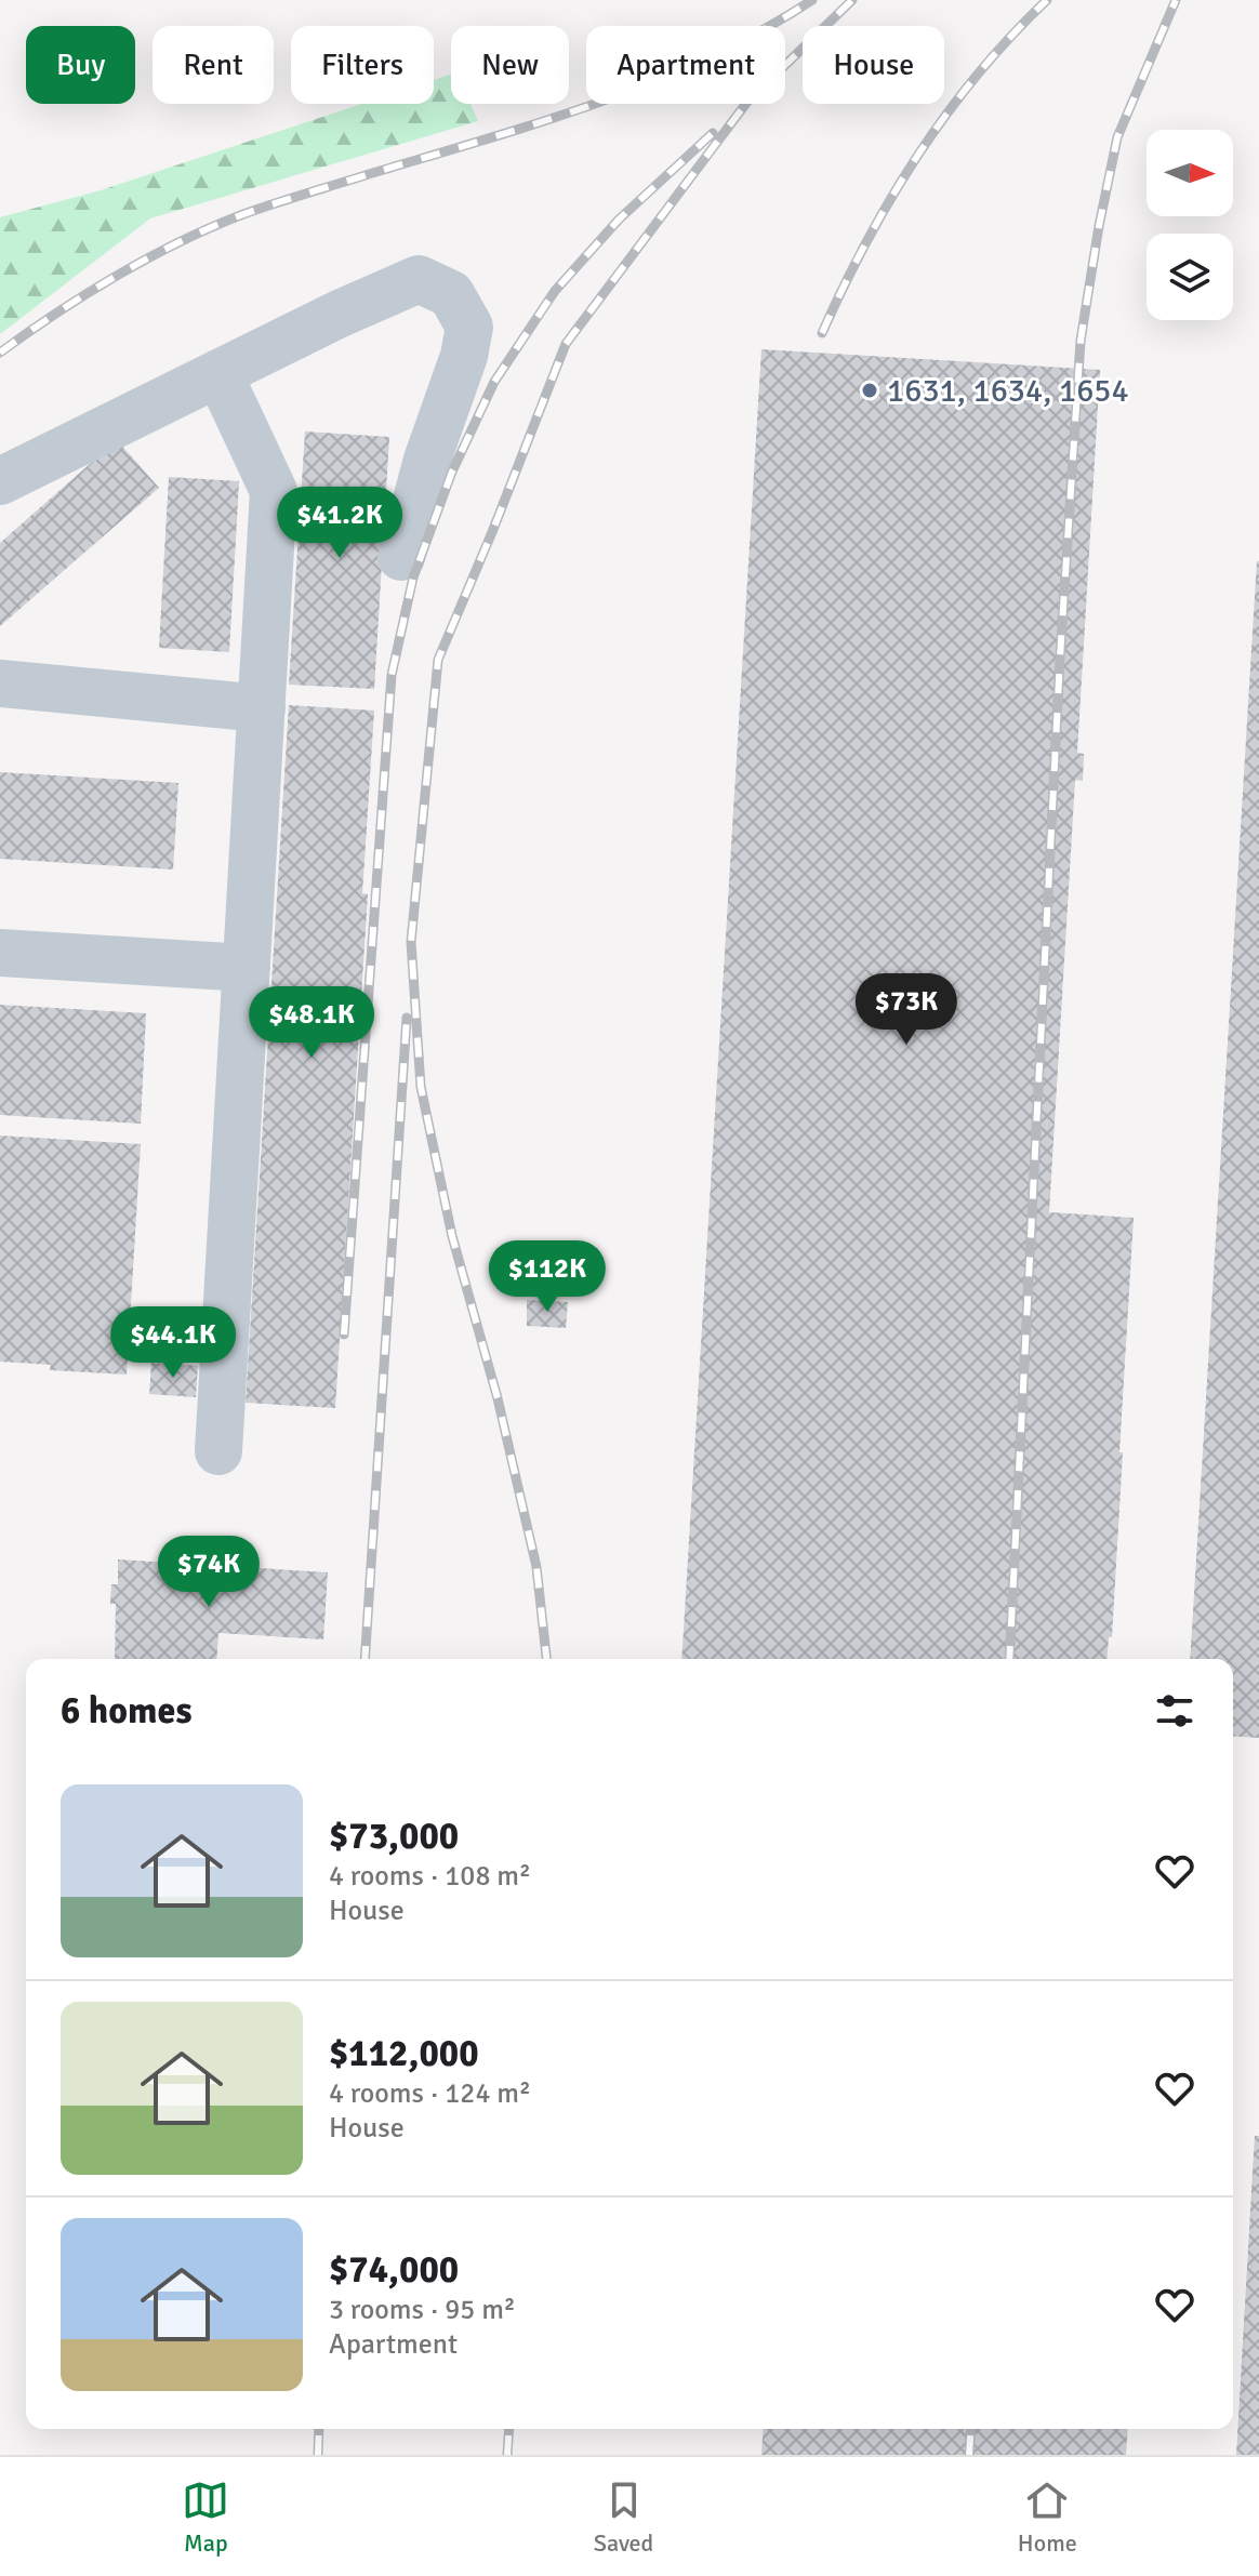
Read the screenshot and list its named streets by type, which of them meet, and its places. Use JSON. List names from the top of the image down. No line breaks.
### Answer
{"places":["1631, 1634, 1654"],"north":"right","page":{"chip":["Buy","Rent","Filters","New","Apartment","House"],"price":["$41.2K","$73K","$48.1K","$112K","$44.1K","$74K"],"heading":"6 homes","list":[{"name":"$73,000","note":"4 rooms · 108 m² · House"},{"name":"$112,000","note":"4 rooms · 124 m² · House"},{"name":"$74,000","note":"3 rooms · 95 m² · Apartment"}],"tabs":["Map","Saved","Home"]}}
